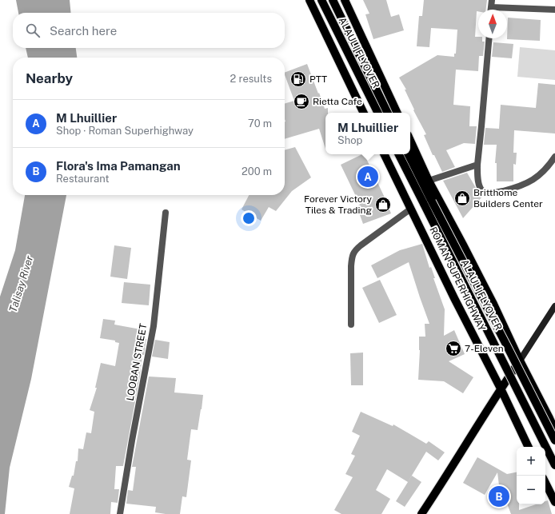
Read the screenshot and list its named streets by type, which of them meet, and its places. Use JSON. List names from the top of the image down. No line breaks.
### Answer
{"streets":{"main road":["ALAULI FLYOVER","ROMAN SUPERHIGHWAY"],"street":["LOOBAN STREET"]},"water":["Talisay River"],"places":{"fuel station":["PTT"],"cafe":["Rietta Cafe"],"shop":["Britthome Builders Center","Forever Victory Tiles & Trading"],"supermarket":["7-Eleven"]},"north":"top","page":{"search":"Search here","heading":["Nearby","2 results"],"list":[{"mark":"A","name":"M Lhuillier","note":"Shop · Roman Superhighway","value":"70 m"},{"mark":"B","name":"Flora's Ima Pamangan","note":"Restaurant","value":"200 m"}],"popup":["M Lhuillier","Shop"],"pins":["A","B"],"map_buttons":["+","−"]}}
